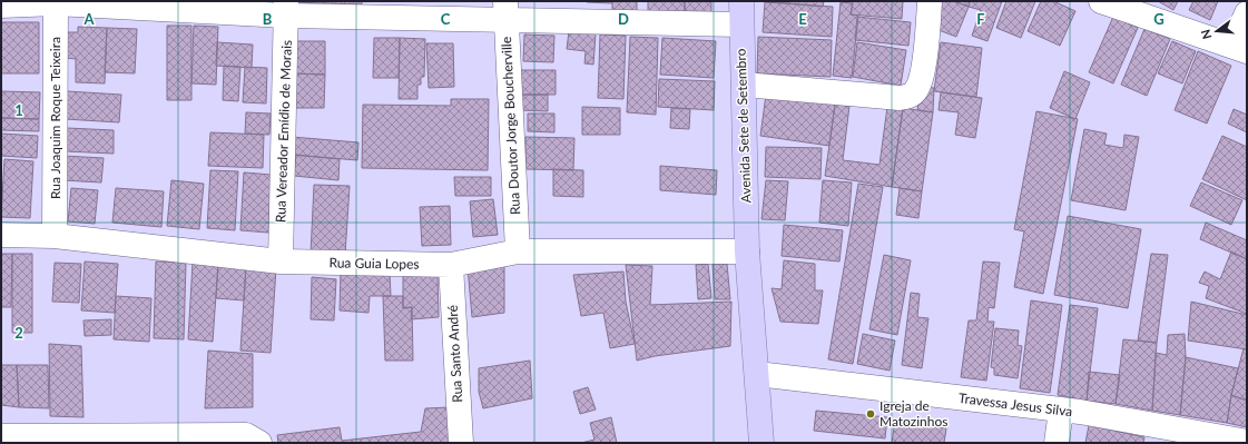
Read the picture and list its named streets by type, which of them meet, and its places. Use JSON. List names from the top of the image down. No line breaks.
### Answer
{"streets":{"main road":["Avenida Sete de Setembro"],"street":["Rua Joaquim Roque Teixeira","Rua Doutor Jorge Boucherville","Rua Vereador Emídio de Morais","Rua Guia Lopes","Rua Santo André","Travessa Jesus Silva"]},"crossings":[["Rua Joaquim Roque Teixeira","Rua Guia Lopes"],["Rua Doutor Jorge Boucherville","Rua Guia Lopes"],["Avenida Sete de Setembro","Rua Guia Lopes"],["Avenida Sete de Setembro","Travessa Jesus Silva"],["Rua Vereador Emídio de Morais","Rua Guia Lopes"],["Rua Guia Lopes","Rua Santo André"]],"places":["Igreja de Matozinhos"],"north":"left","grid":{"columns":["A","B","C","D","E","F","G"],"rows":["1","2"]}}
